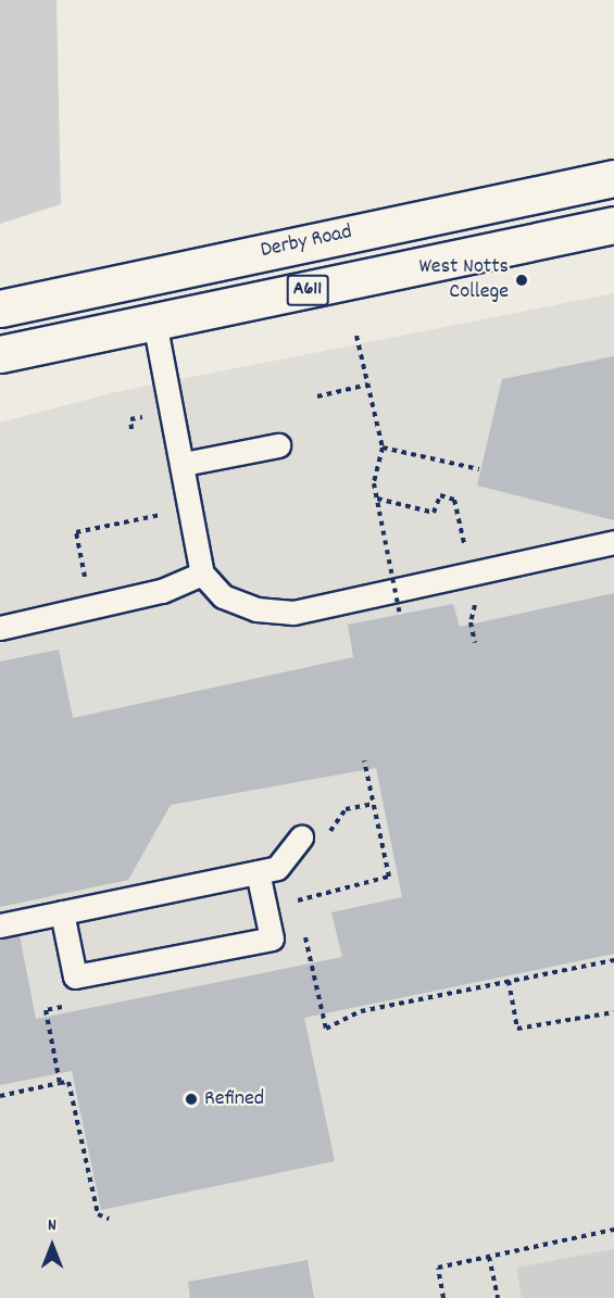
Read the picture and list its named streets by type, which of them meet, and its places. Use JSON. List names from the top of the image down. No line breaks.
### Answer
{"streets":{"main road":["Derby Road","A611"]},"places":["West Notts College","Refined"],"north":"top"}
